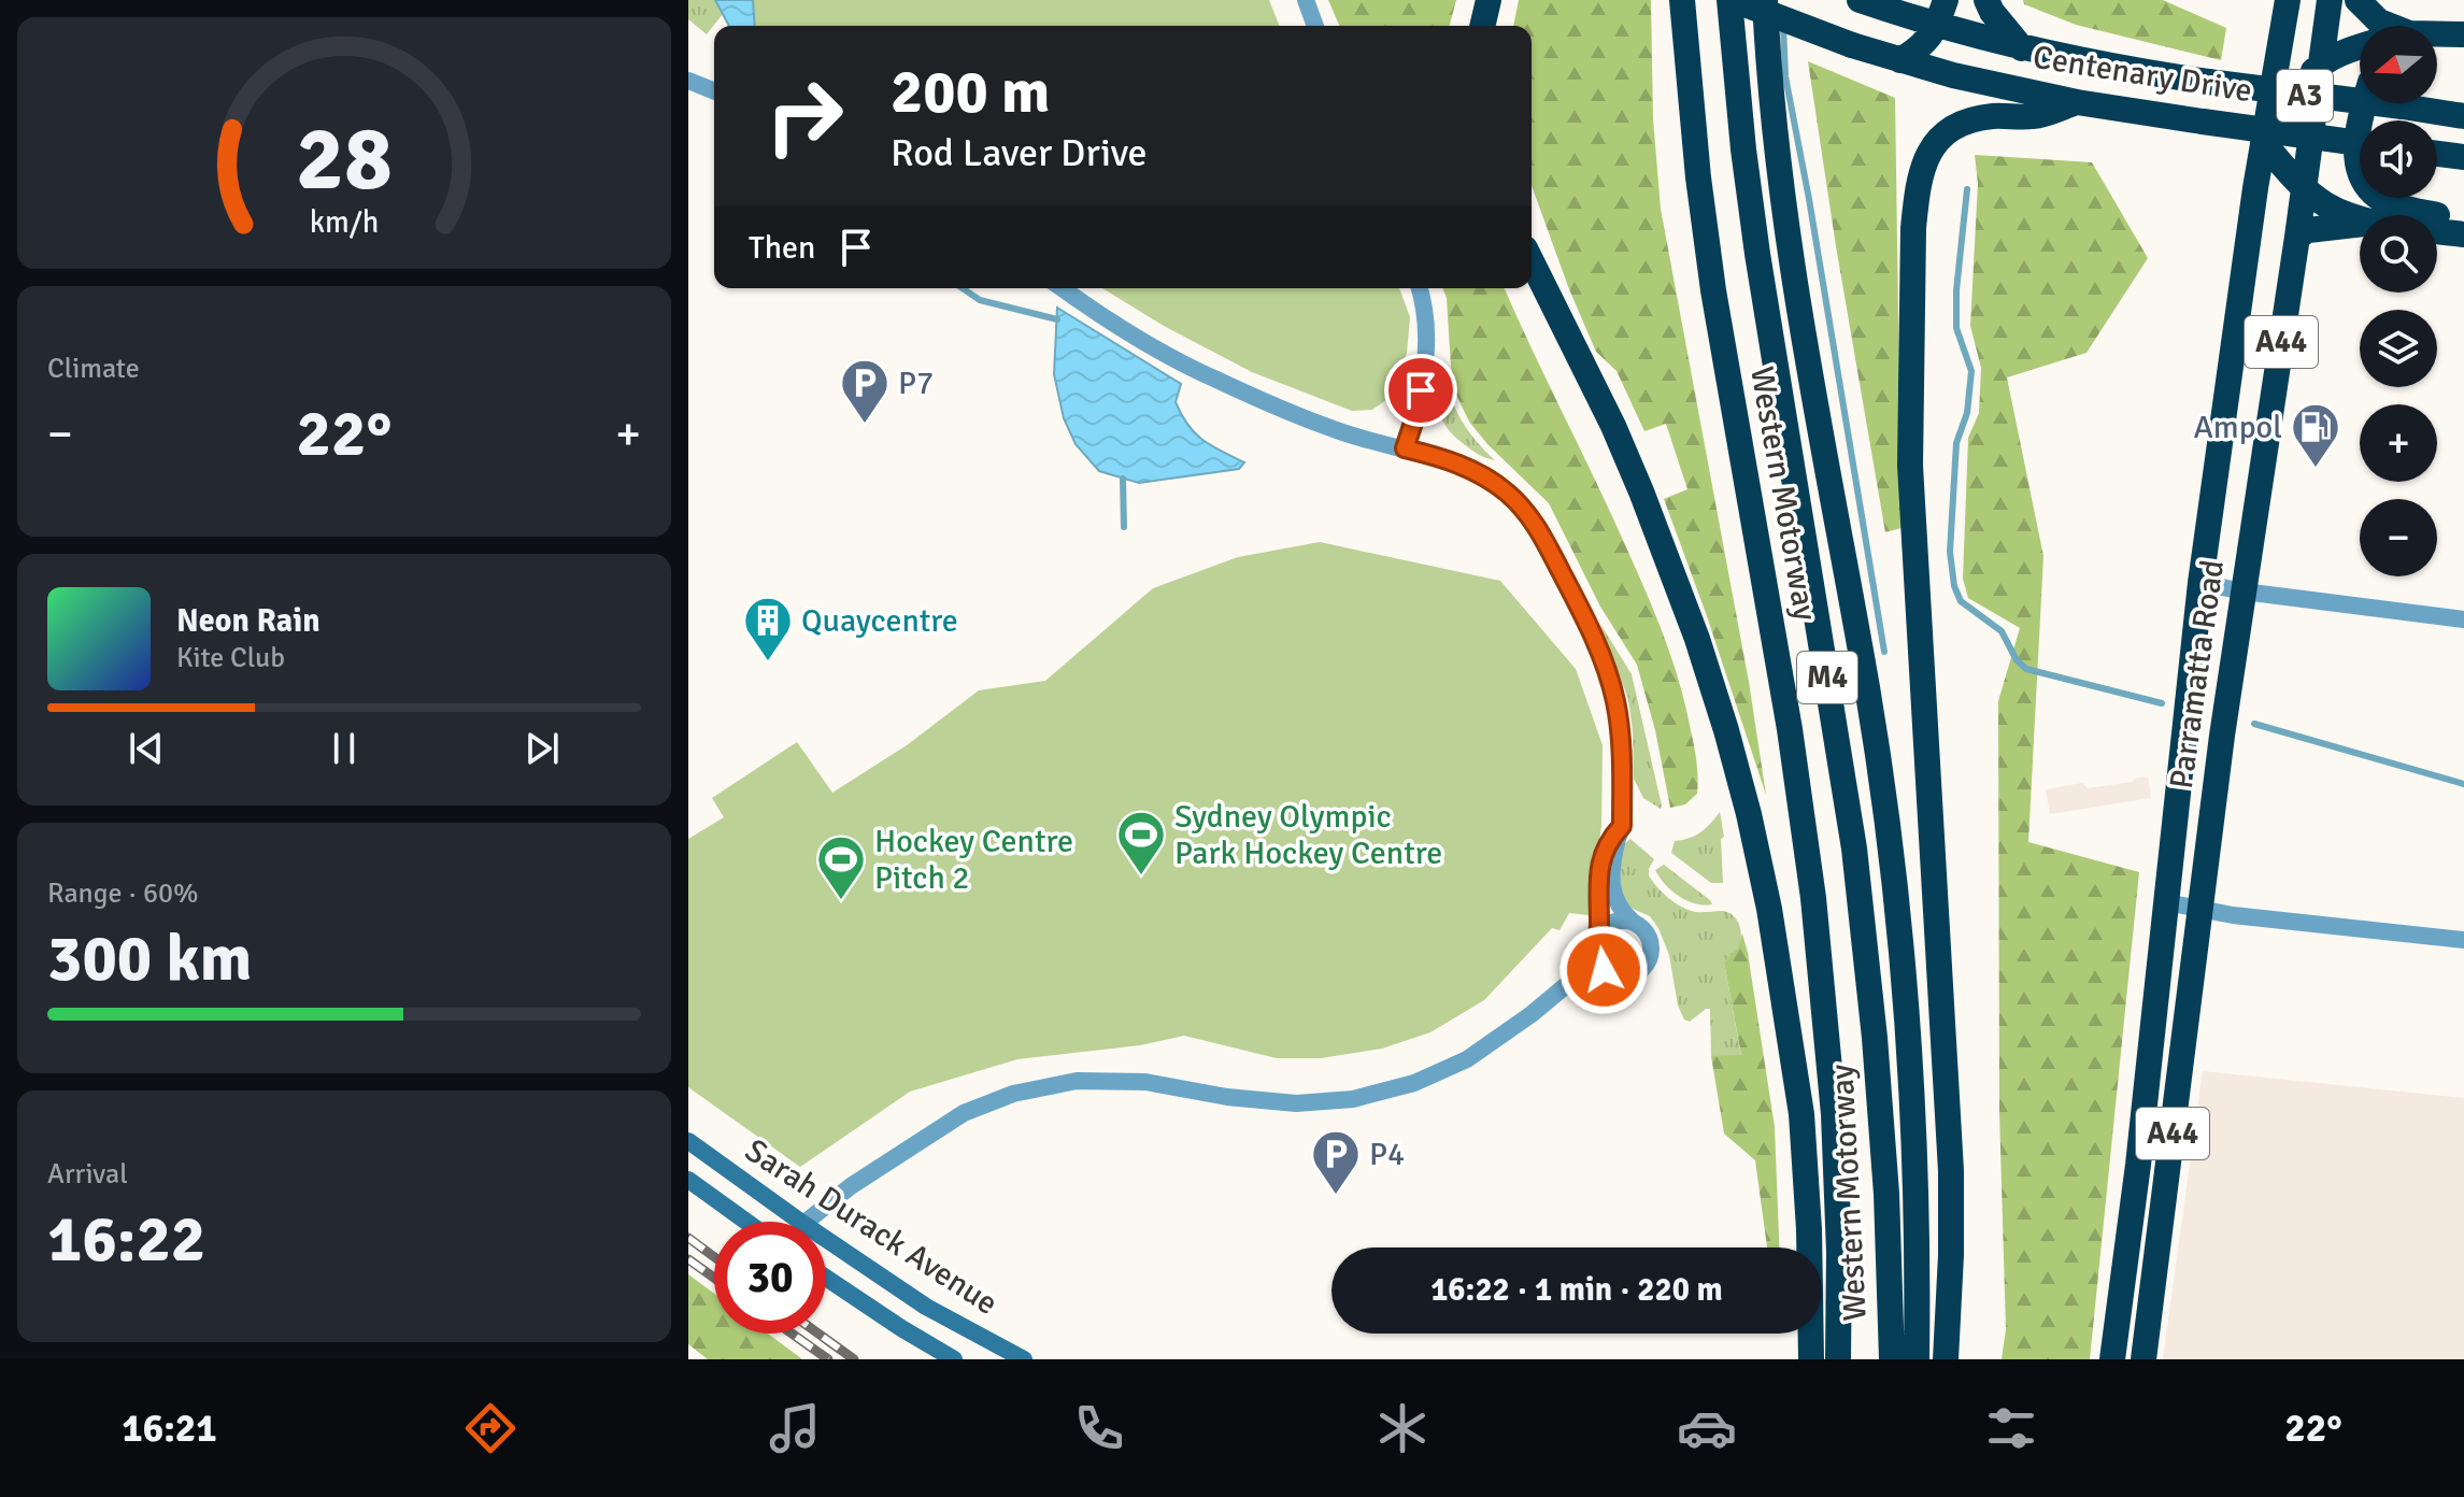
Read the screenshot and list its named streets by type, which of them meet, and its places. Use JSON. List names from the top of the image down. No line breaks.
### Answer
{"streets":{"highway":["Centenary Drive","A3","A44","Western Motorway","Parramatta Road","M4"],"street":["Sarah Durack Avenue"]},"crossings":[["Centenary Drive","A3"],["A3","Western Motorway"]],"places":{"parking":["P7","P4"],"fuel station":["Ampol"],"building":["Quaycentre"],"sports":["Sydney Olympic Park Hockey Centre","Hockey Centre Pitch 2"]},"north":"left","page":{"map_buttons":["+","−"],"turn":["200 m","Rod Laver Drive"],"then":"Then","tile":["Climate",["Range · 60%","300 km"],["Arrival","16:22"]],"heat":["−","22°","+"],"song":["Neon Rain","Kite Club"],"limit":"30","trip":"16:22 · 1 min · 220 m","tabs":["16:21","22°"],"gauge":["28","km/h"]}}
